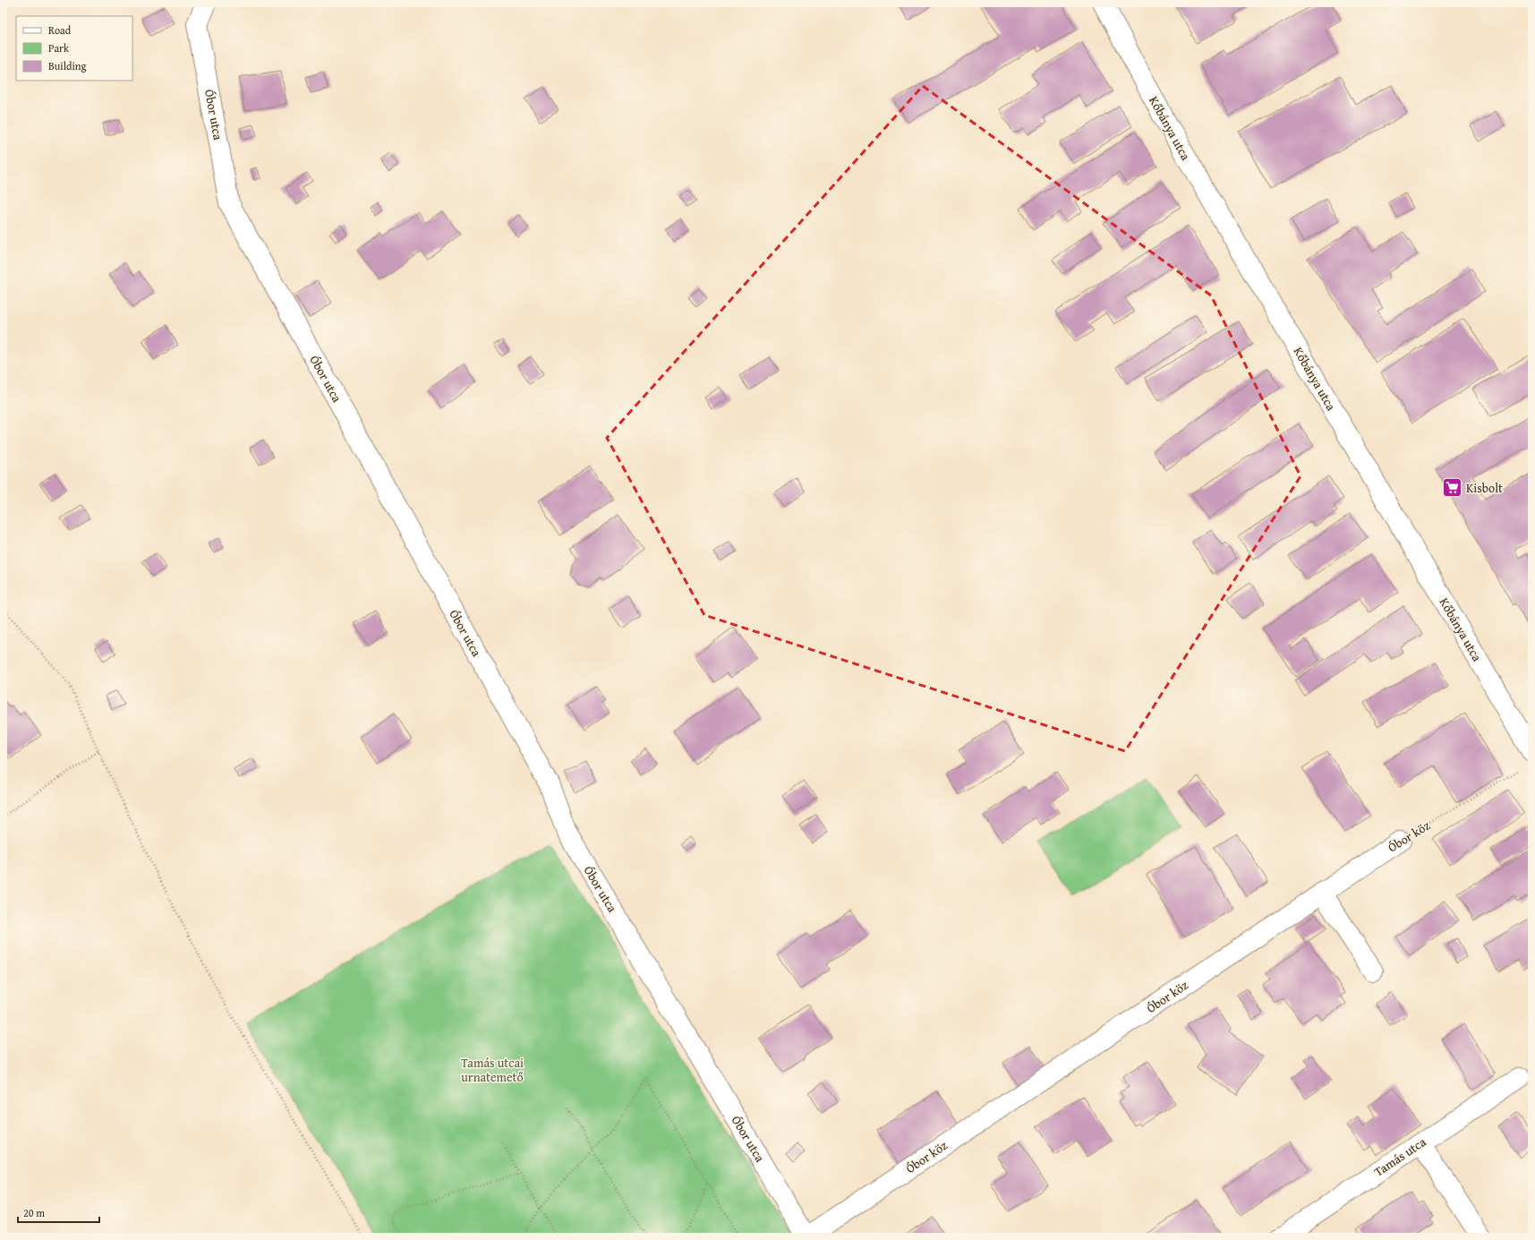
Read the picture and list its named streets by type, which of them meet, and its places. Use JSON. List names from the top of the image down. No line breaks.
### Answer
{"streets":{"street":["Óbor utca","Kőbánya utca","Óbor köz","Tamás utca"]},"crossings":[["Óbor utca","Óbor köz"],["Kőbánya utca","Óbor köz"]],"parks":["Tamás utcai urnatemető"],"places":{"supermarket":["Kisbolt"]},"legend":["Road","Park","Building"],"scale_bar":"20 m"}
